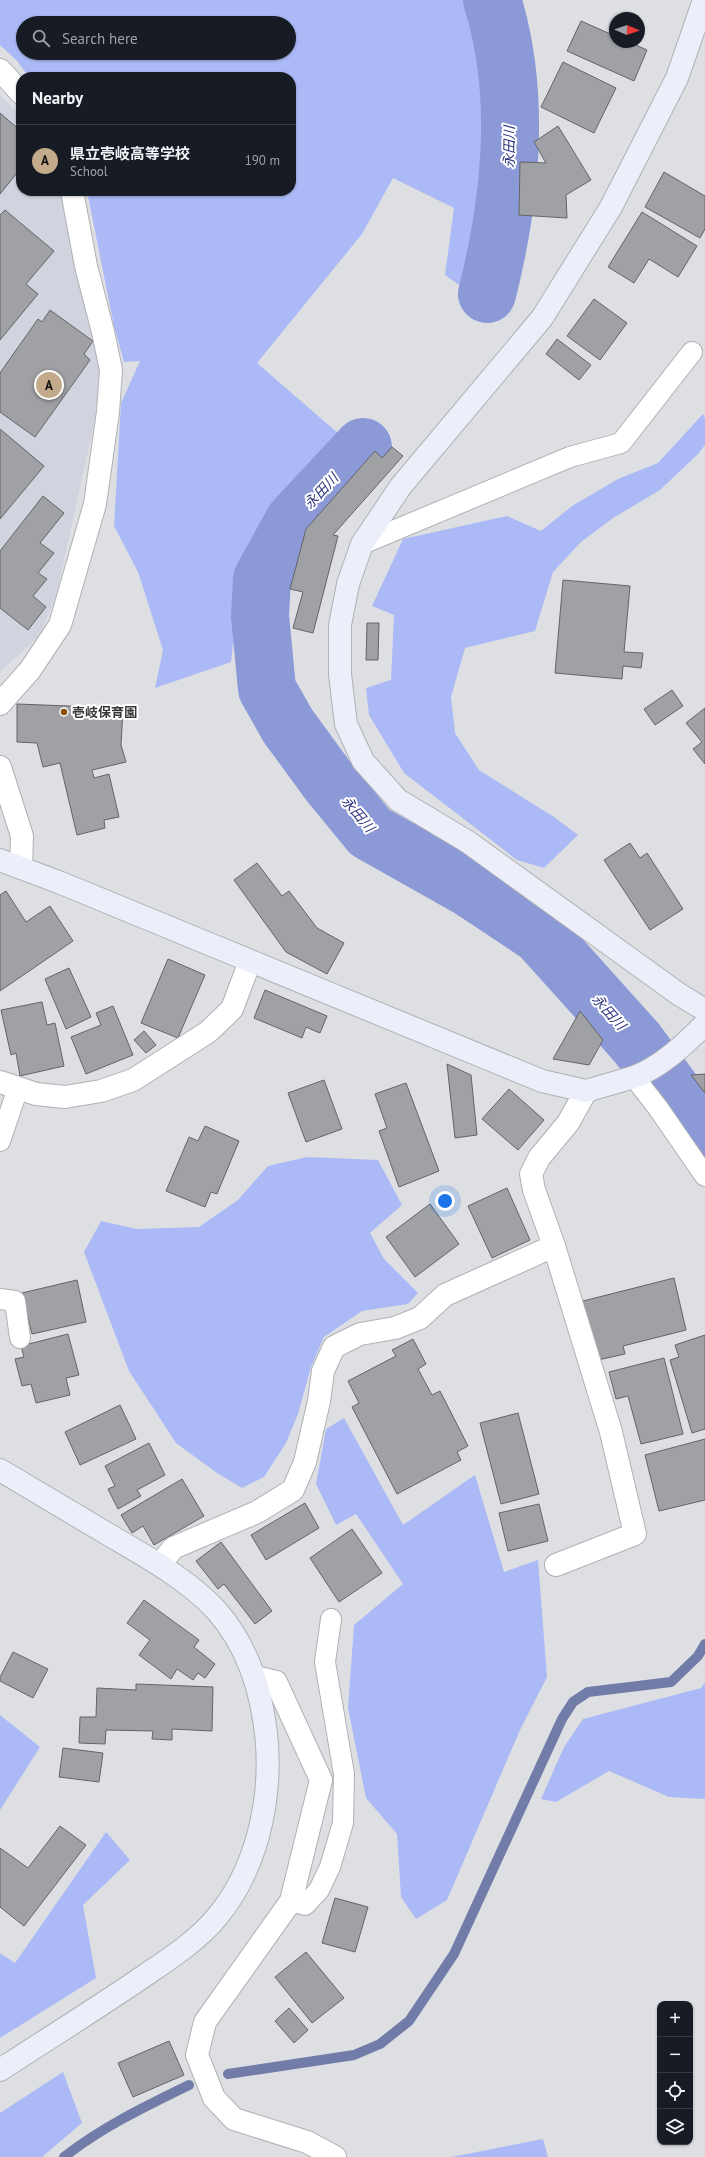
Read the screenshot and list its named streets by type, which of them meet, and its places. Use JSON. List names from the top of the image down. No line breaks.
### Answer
{"water":["永田川"],"places":["壱岐保育園"],"north":"right","page":{"search":"Search here","heading":"Nearby","list":[{"mark":"A","name":"県立壱岐高等学校","note":"School","value":"190 m"}],"pins":"A","map_buttons":["+","−"]}}
